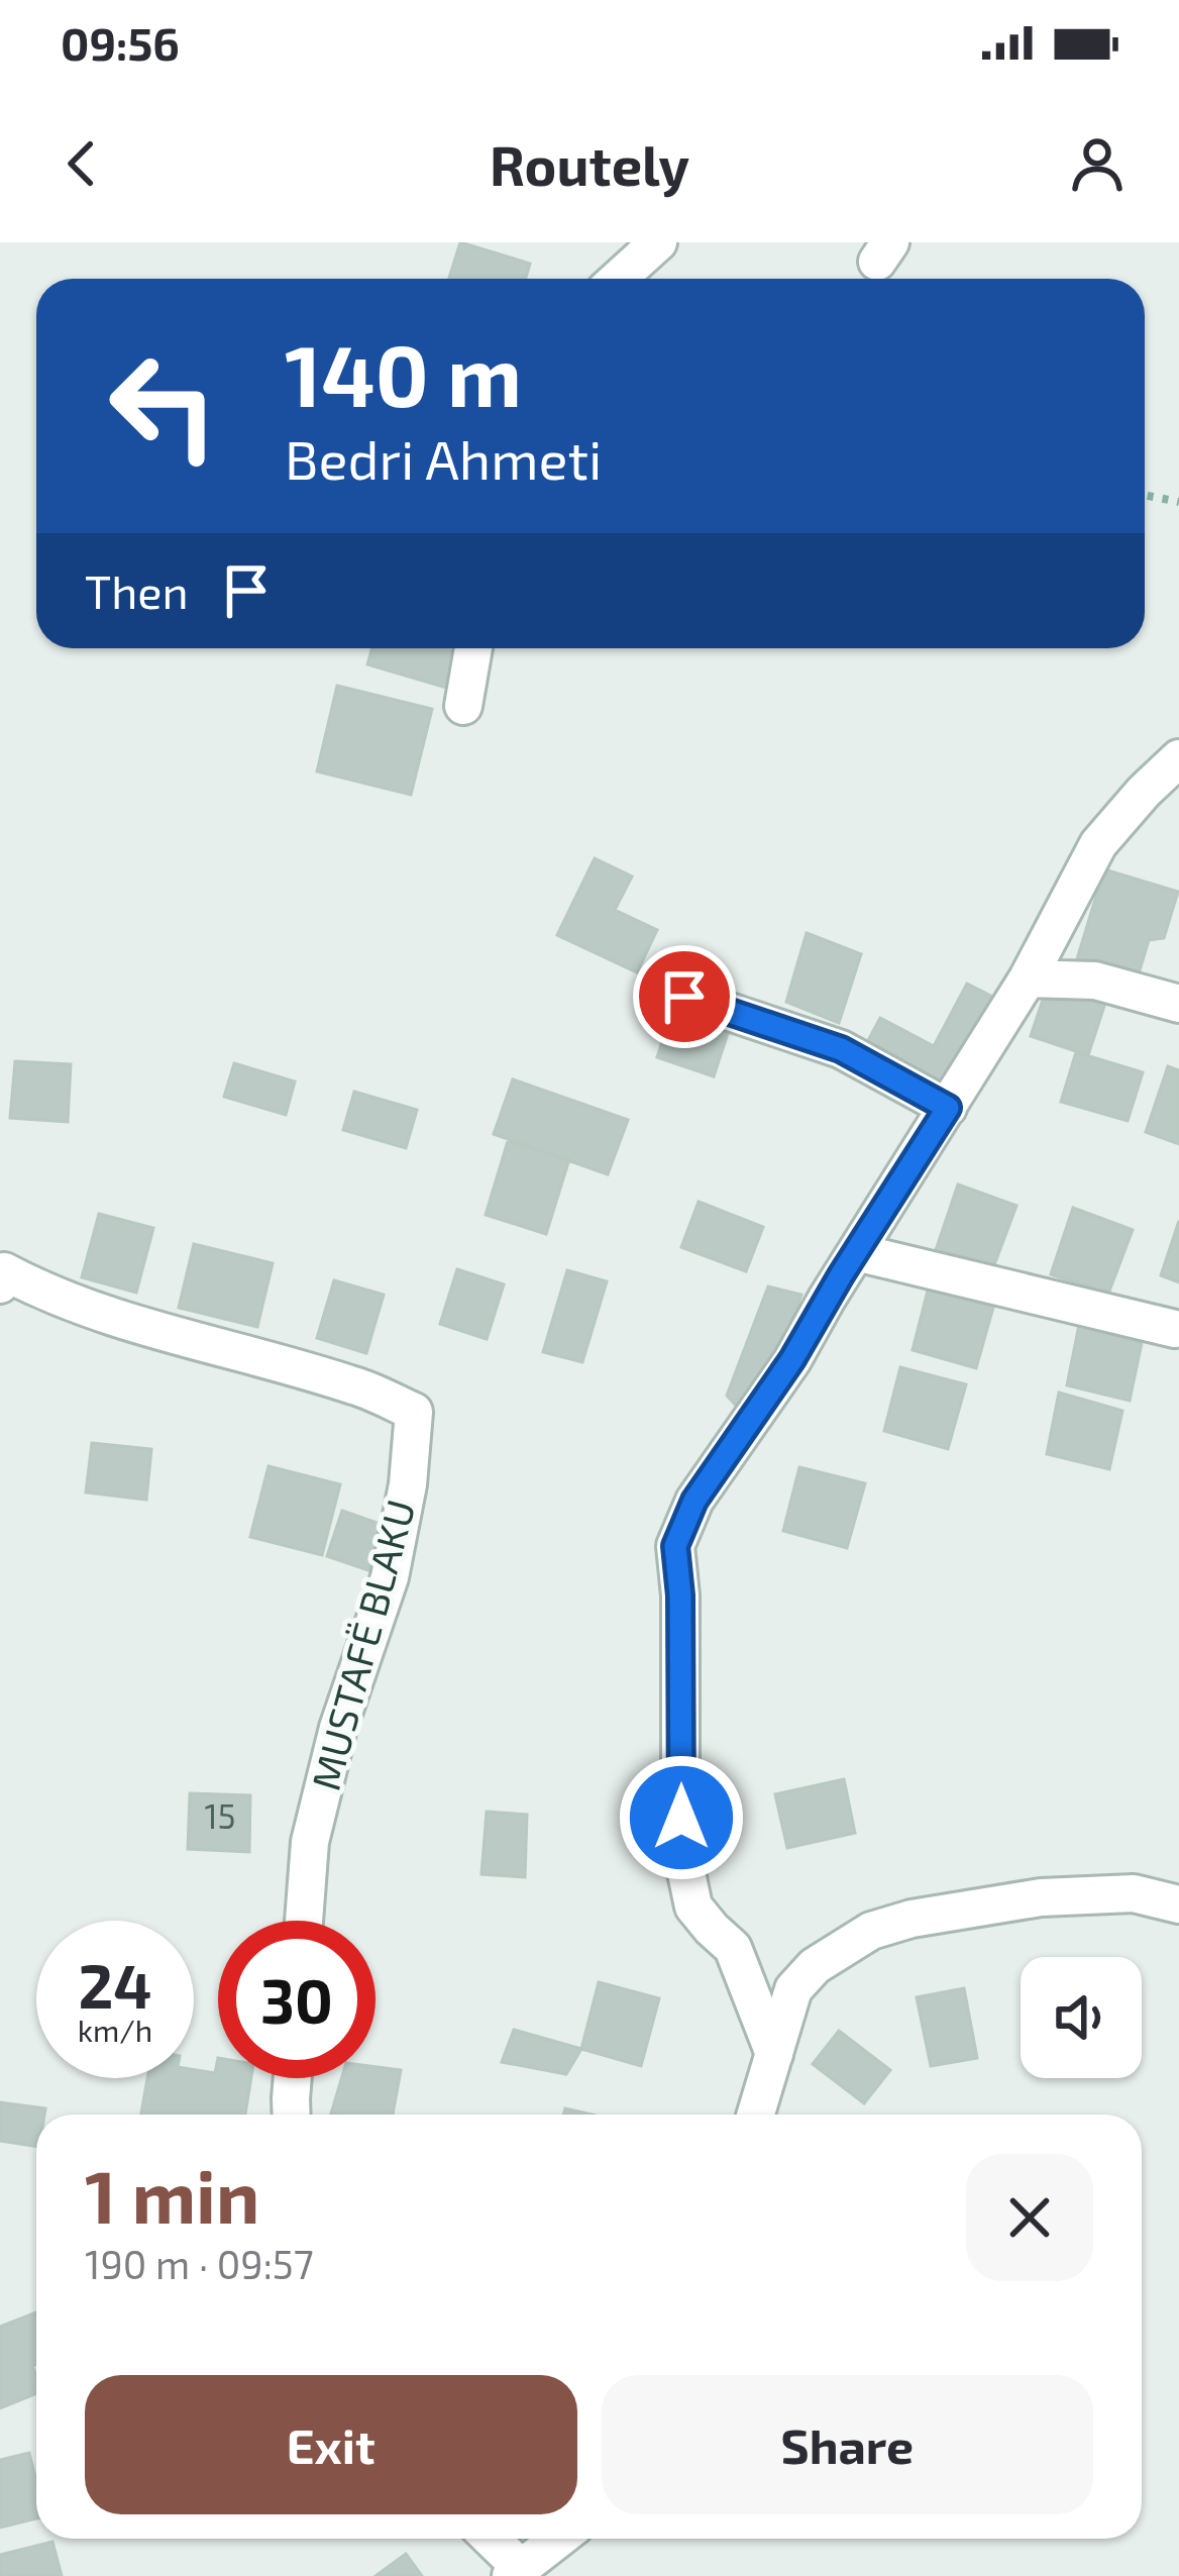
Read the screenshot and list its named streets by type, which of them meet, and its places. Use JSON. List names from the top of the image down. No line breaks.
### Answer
{"streets":{"street":["MUSTAFË BLAKU"]},"house_numbers":["15"],"page":{"status":"09:56","header":"Routely","turn":["140 m","Bedri Ahmeti"],"then":"Then","speed":"24 km/h","limit":"30","heading":["1 min","190 m · 09:57"],"buttons":["Exit","Share"]}}
